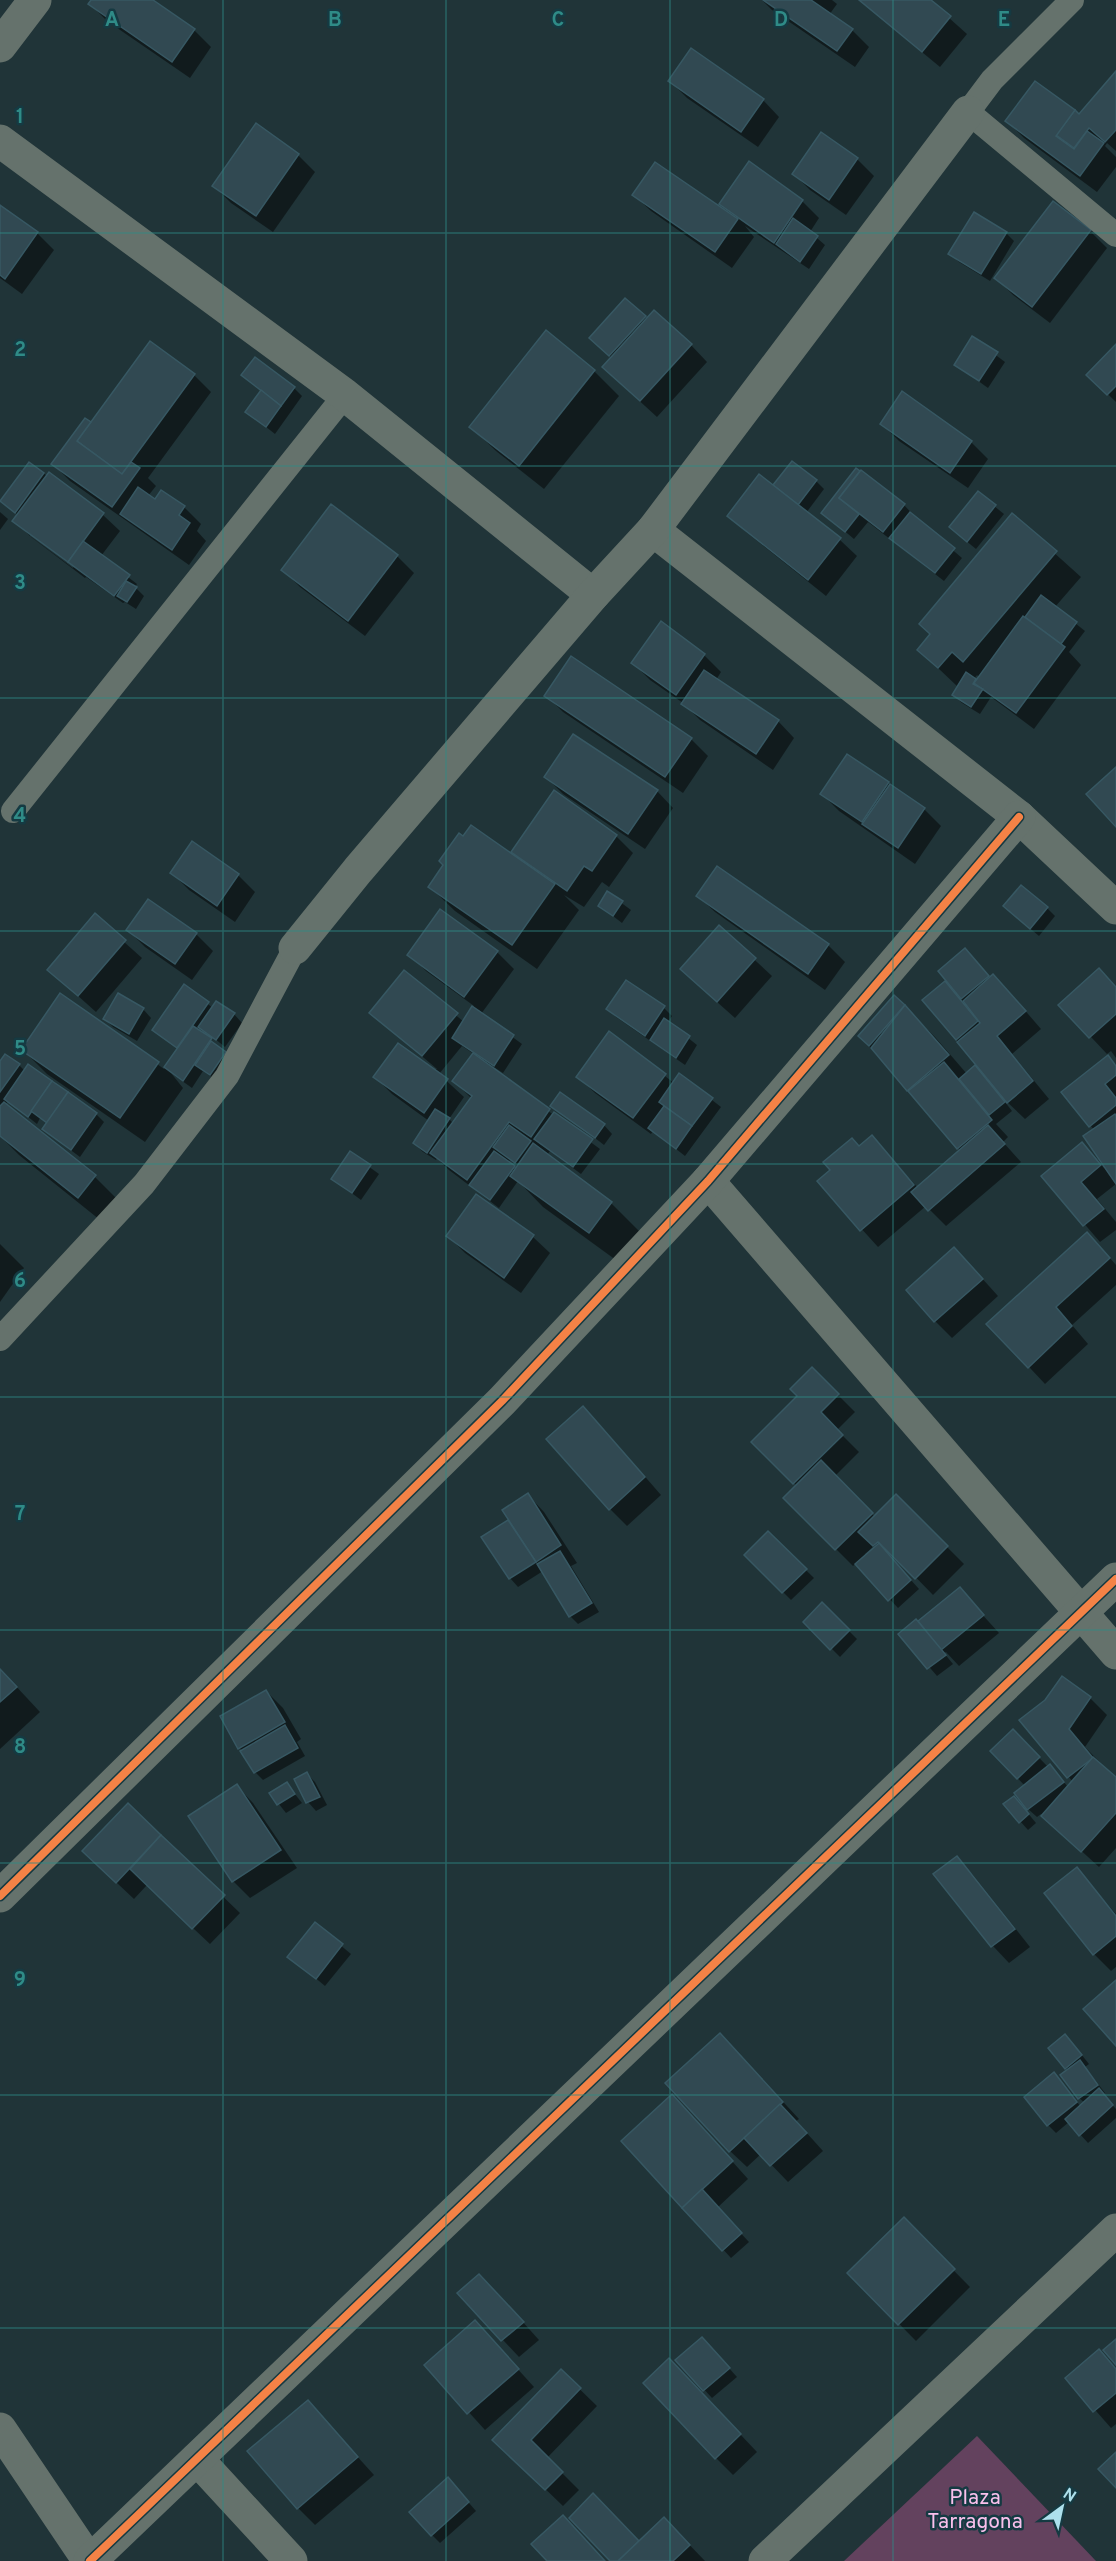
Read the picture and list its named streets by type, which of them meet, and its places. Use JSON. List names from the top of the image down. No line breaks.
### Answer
{"parks":["Plaza Tarragona"],"north":"top right","grid":{"columns":["A","B","C","D","E"],"rows":["1","2","3","4","5","6","7","8","9"]}}
